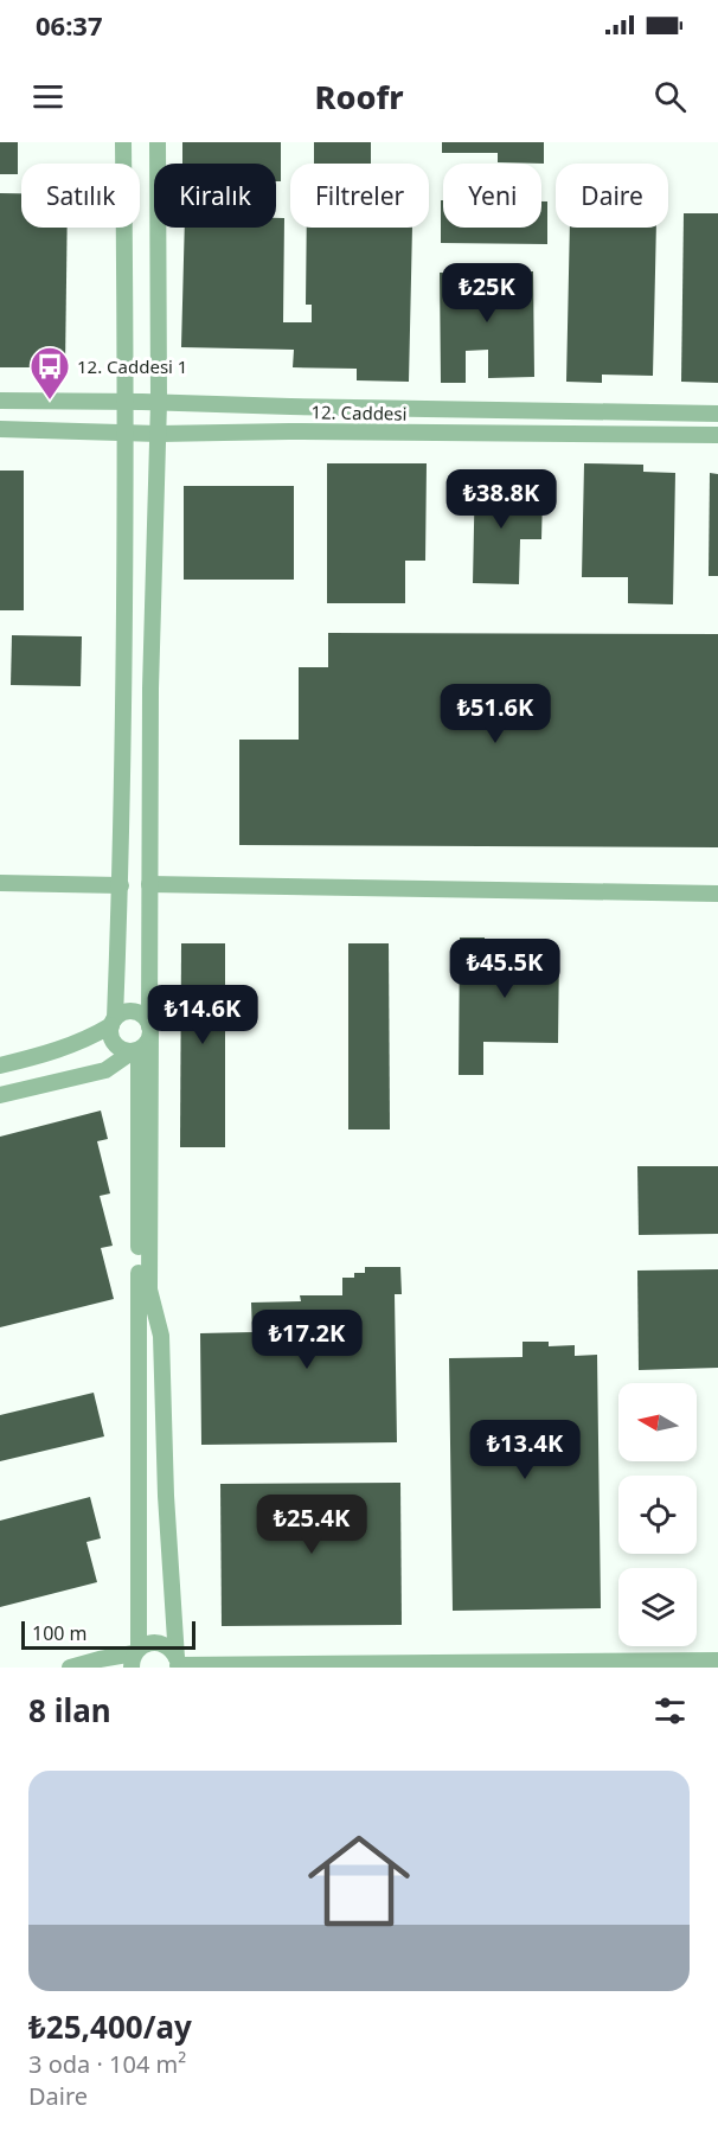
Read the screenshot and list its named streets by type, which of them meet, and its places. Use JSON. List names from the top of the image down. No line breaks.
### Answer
{"streets":{"street":["12. Caddesi"]},"places":{"bus stop":["12. Caddesi 1"]},"scale_bar":"100 m","north":"left","page":{"status":"06:37","header":"Roofr","chip":["Satılık","Kiralık","Filtreler","Yeni","Daire"],"price":["₺25K","₺38.8K","₺51.6K","₺45.5K","₺14.6K","₺17.2K","₺13.4K","₺25.4K"],"scale":"100 m","heading":"8 ilan","list":[{"name":"₺25,400/ay","note":"3 oda · 104 m² · Daire"}]}}
